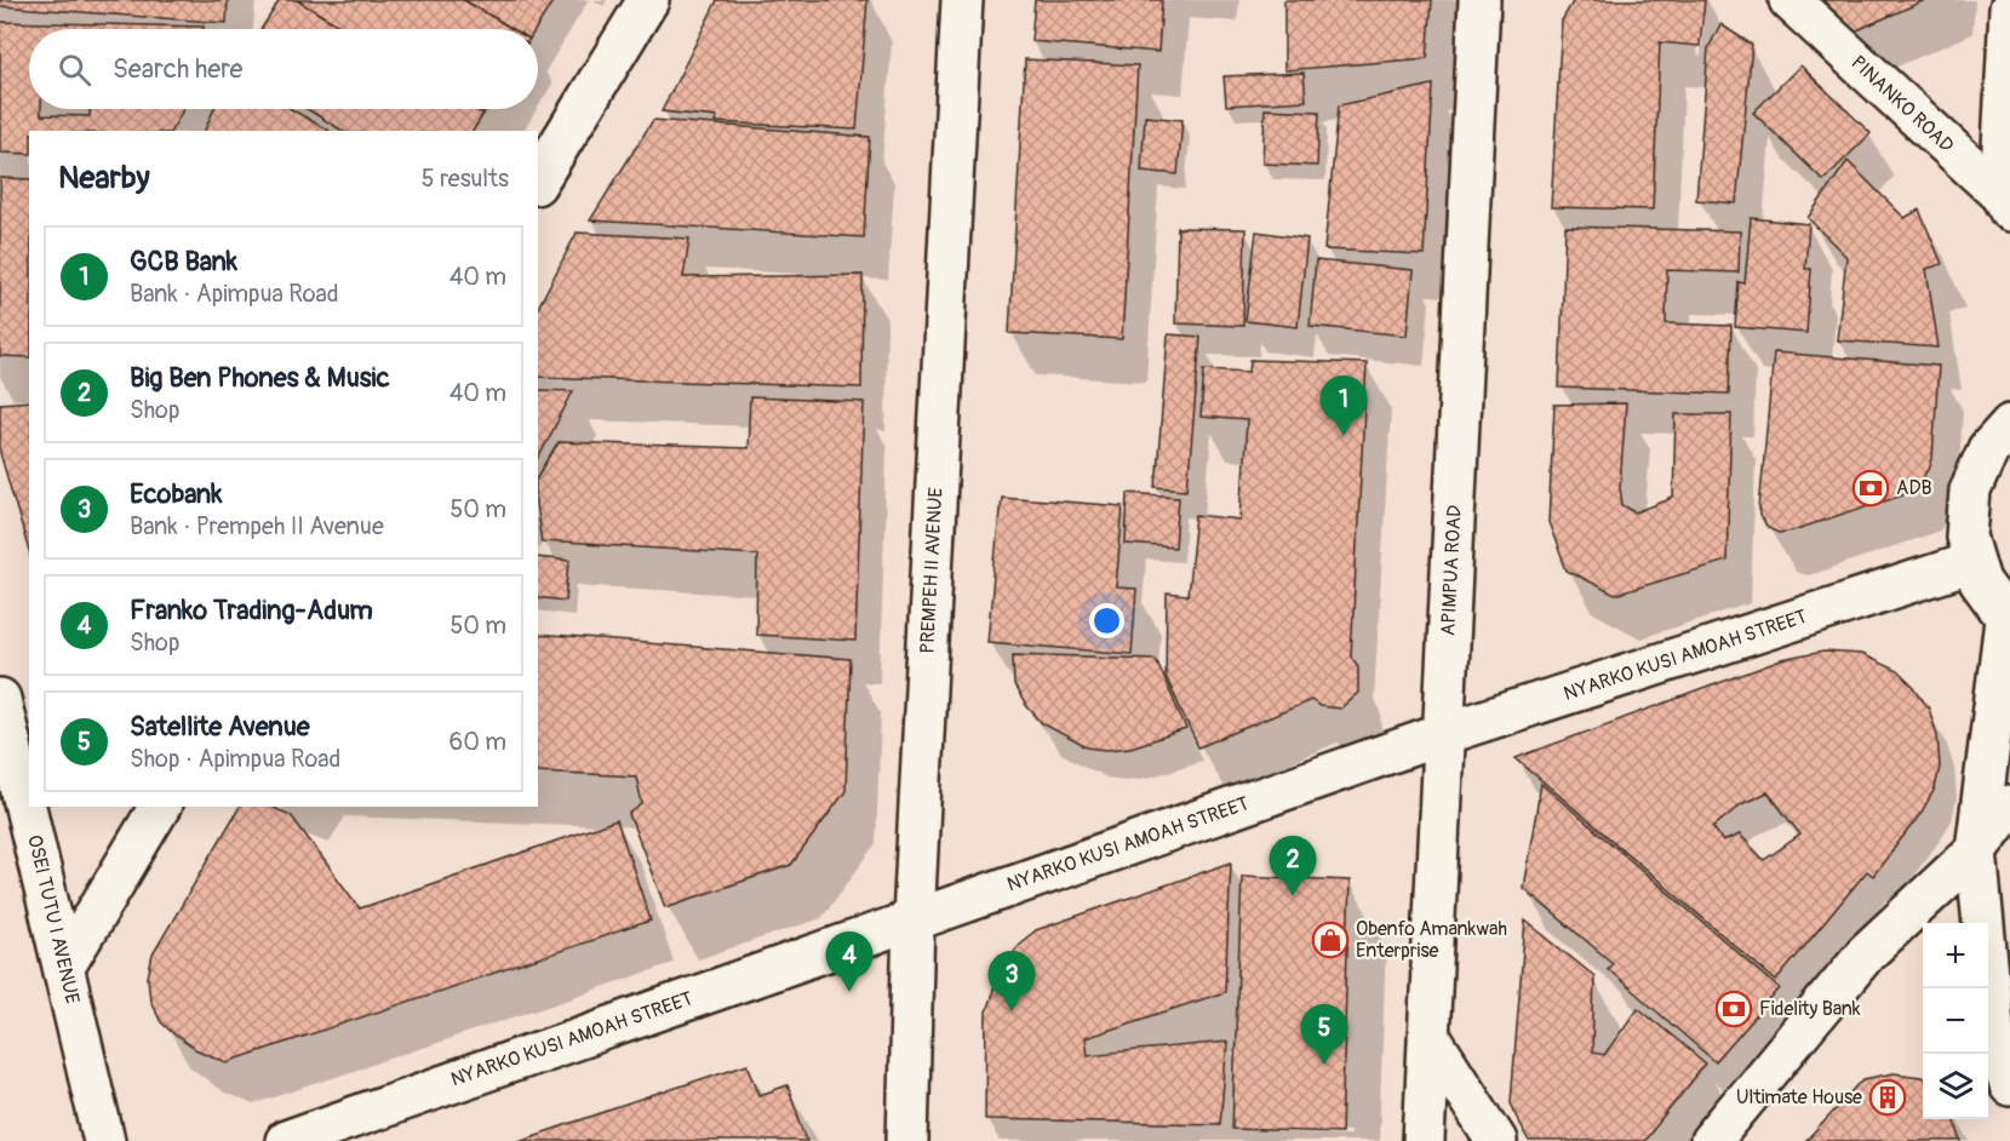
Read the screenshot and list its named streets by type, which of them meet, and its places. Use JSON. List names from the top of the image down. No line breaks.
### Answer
{"streets":{"street":["PINANKO ROAD","PREMPEH II AVENUE","APIMPUA ROAD","NYARKO KUSI AMOAH STREET","OSEI TUTU I AVENUE"]},"crossings":[["PREMPEH II AVENUE","NYARKO KUSI AMOAH STREET"],["APIMPUA ROAD","NYARKO KUSI AMOAH STREET"]],"places":{"bank":["ADB","Fidelity Bank"],"shop":["Obenfo Amankwah Enterprise"],"building":["Ultimate House"]},"page":{"search":"Search here","heading":["Nearby","5 results"],"list":[{"mark":"1","name":"GCB Bank","note":"Bank · Apimpua Road","value":"40 m"},{"mark":"2","name":"Big Ben Phones & Music","note":"Shop","value":"40 m"},{"mark":"3","name":"Ecobank","note":"Bank · Prempeh II Avenue","value":"50 m"},{"mark":"4","name":"Franko Trading-Adum","note":"Shop","value":"50 m"},{"mark":"5","name":"Satellite Avenue","note":"Shop · Apimpua Road","value":"60 m"}],"pins":["1","2","4","3","5"],"map_buttons":["+","−"]}}
